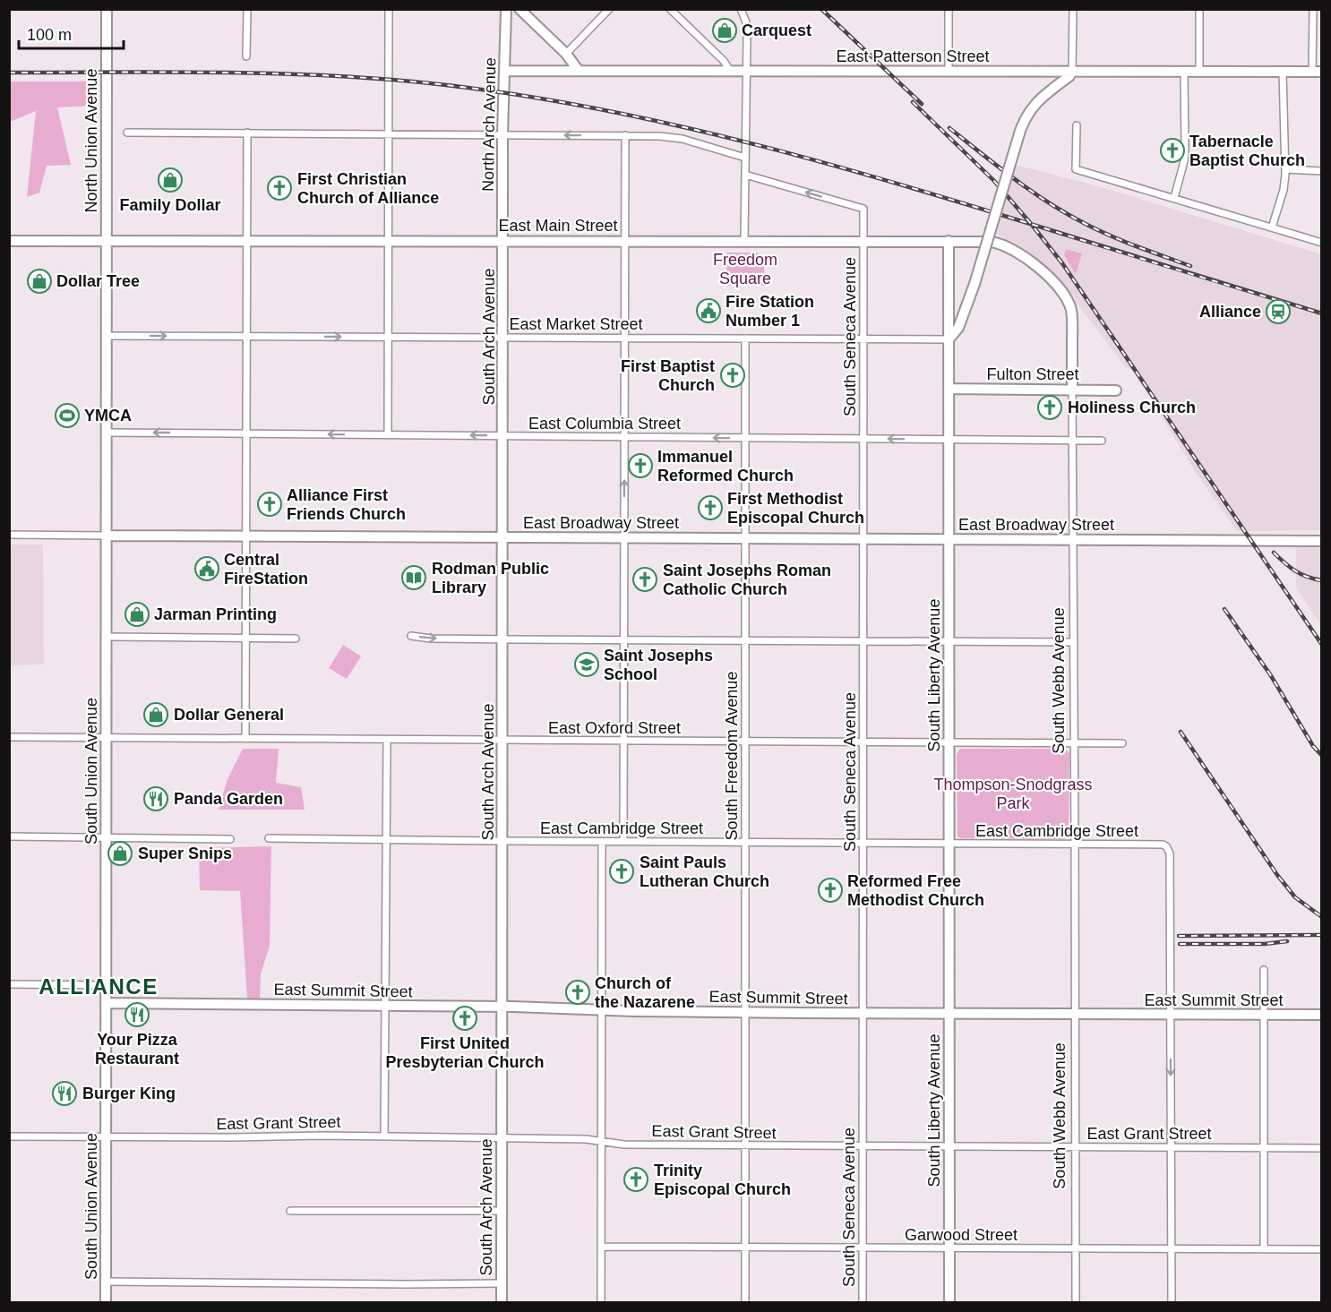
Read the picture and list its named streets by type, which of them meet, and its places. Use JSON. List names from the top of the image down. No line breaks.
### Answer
{"streets":{"street":["East Patterson Street","North Arch Avenue","North Union Avenue","East Main Street","East Market Street","South Arch Avenue","South Seneca Avenue","Fulton Street","East Columbia Street","East Broadway Street","South Liberty Avenue","South Webb Avenue","East Oxford Street","South Freedom Avenue","South Union Avenue","East Cambridge Street","East Summit Street","East Grant Street","Garwood Street"]},"crossings":[["East Patterson Street","North Arch Avenue"],["North Arch Avenue","East Main Street"],["North Arch Avenue","South Arch Avenue"],["North Union Avenue","East Main Street"],["North Union Avenue","South Union Avenue"],["East Main Street","South Arch Avenue"],["East Main Street","South Seneca Avenue"],["East Main Street","South Liberty Avenue"],["East Main Street","South Webb Avenue"],["East Main Street","South Union Avenue"],["East Market Street","South Arch Avenue"],["East Market Street","South Seneca Avenue"],["East Market Street","South Liberty Avenue"],["East Market Street","South Freedom Avenue"],["East Market Street","South Union Avenue"],["South Arch Avenue","East Columbia Street"],["South Arch Avenue","East Broadway Street"],["South Arch Avenue","East Oxford Street"],["South Arch Avenue","East Cambridge Street"],["South Arch Avenue","East Summit Street"],["South Arch Avenue","East Grant Street"],["South Seneca Avenue","East Columbia Street"],["South Seneca Avenue","East Broadway Street"],["South Seneca Avenue","East Oxford Street"],["South Seneca Avenue","East Cambridge Street"],["South Seneca Avenue","East Summit Street"],["South Seneca Avenue","East Grant Street"],["South Seneca Avenue","Garwood Street"],["Fulton Street","South Liberty Avenue"],["Fulton Street","South Webb Avenue"],["East Columbia Street","South Liberty Avenue"],["East Columbia Street","South Webb Avenue"],["East Columbia Street","South Freedom Avenue"],["East Columbia Street","South Union Avenue"],["East Broadway Street","South Liberty Avenue"],["East Broadway Street","South Webb Avenue"],["East Broadway Street","South Freedom Avenue"],["East Broadway Street","South Union Avenue"],["South Liberty Avenue","East Oxford Street"],["South Liberty Avenue","East Cambridge Street"],["South Liberty Avenue","East Summit Street"],["South Liberty Avenue","East Grant Street"],["South Liberty Avenue","Garwood Street"],["South Webb Avenue","East Oxford Street"],["South Webb Avenue","East Cambridge Street"],["South Webb Avenue","East Summit Street"],["South Webb Avenue","East Grant Street"],["South Webb Avenue","Garwood Street"],["East Oxford Street","South Freedom Avenue"],["East Oxford Street","South Union Avenue"],["South Freedom Avenue","East Cambridge Street"],["South Freedom Avenue","East Summit Street"],["South Freedom Avenue","East Grant Street"],["South Freedom Avenue","Garwood Street"],["South Union Avenue","East Summit Street"],["South Union Avenue","East Grant Street"],["East Cambridge Street","East Summit Street"]],"one_way":["East Columbia Street"],"districts":["ALLIANCE"],"parks":["Freedom Square","Thompson-Snodgrass Park"],"places":{"shop":["Carquest","Family Dollar","Dollar Tree","Jarman Printing","Dollar General","Super Snips"],"church":["Tabernacle Baptist Church","First Christian Church of Alliance","First Baptist Church","Holiness Church","Immanuel Reformed Church","Alliance First Friends Church","First Methodist Episcopal Church","Saint Josephs Roman Catholic Church","Saint Pauls Lutheran Church","Reformed Free Methodist Church","Church of the Nazarene","First United Presbyterian Church","Trinity Episcopal Church"],"public building":["Fire Station Number 1","Central FireStation"],"station":["Alliance"],"sports":["YMCA"],"library":["Rodman Public Library"],"school or university":["Saint Josephs School"],"restaurant":["Panda Garden","Your Pizza Restaurant","Burger King"]},"scale_bar":"100 m"}
